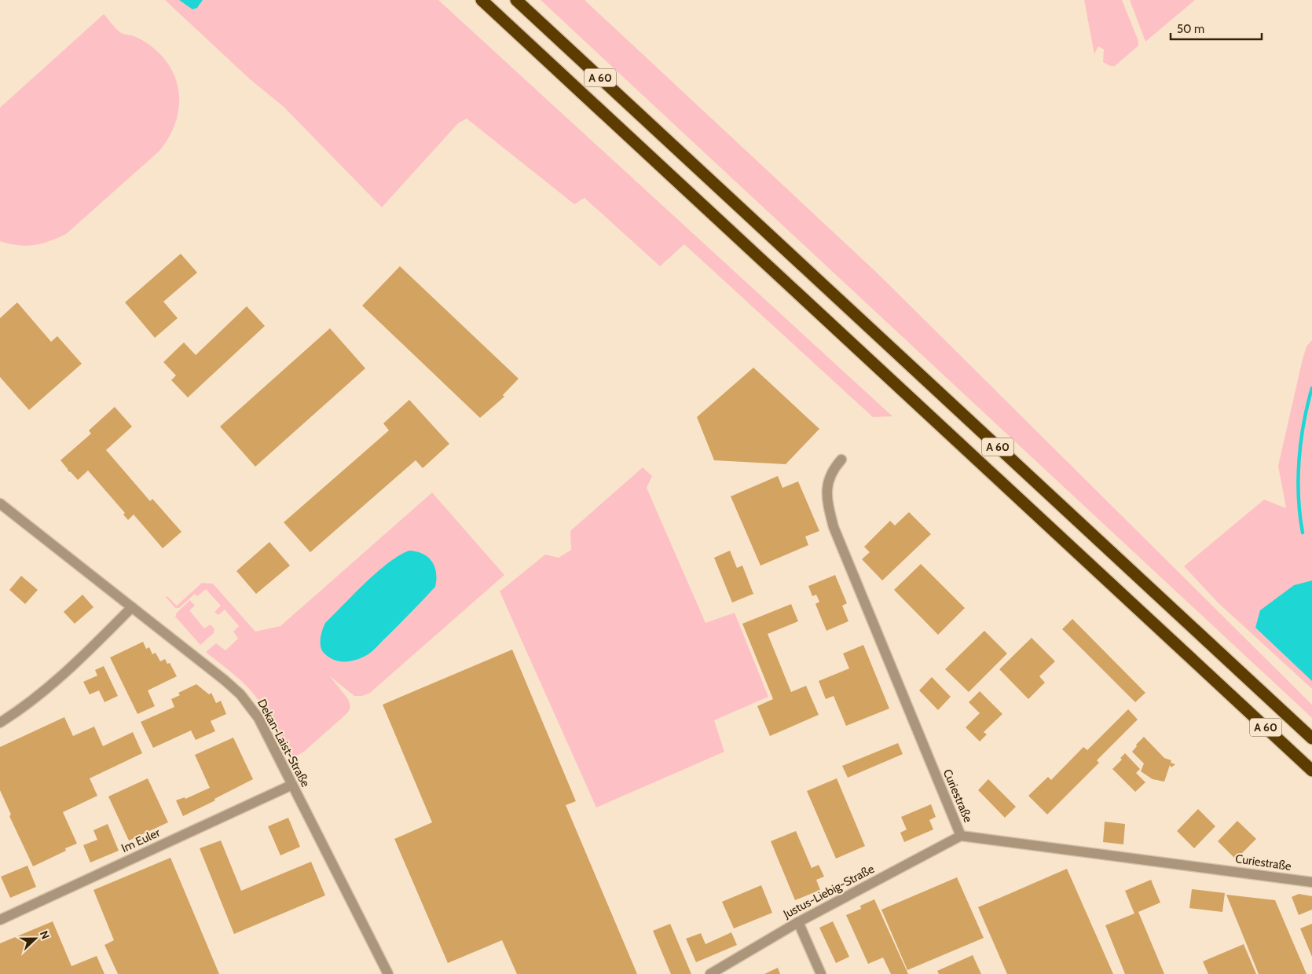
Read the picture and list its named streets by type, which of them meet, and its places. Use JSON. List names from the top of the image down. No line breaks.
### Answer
{"streets":{"highway":["A 60"],"street":["Dekan-Laist-Straße","Curiestraße","Im Euler","Justus-Liebig-Straße"]},"crossings":[["Dekan-Laist-Straße","Im Euler"],["Curiestraße","Justus-Liebig-Straße"]],"scale_bar":"50 m","north":"right"}
